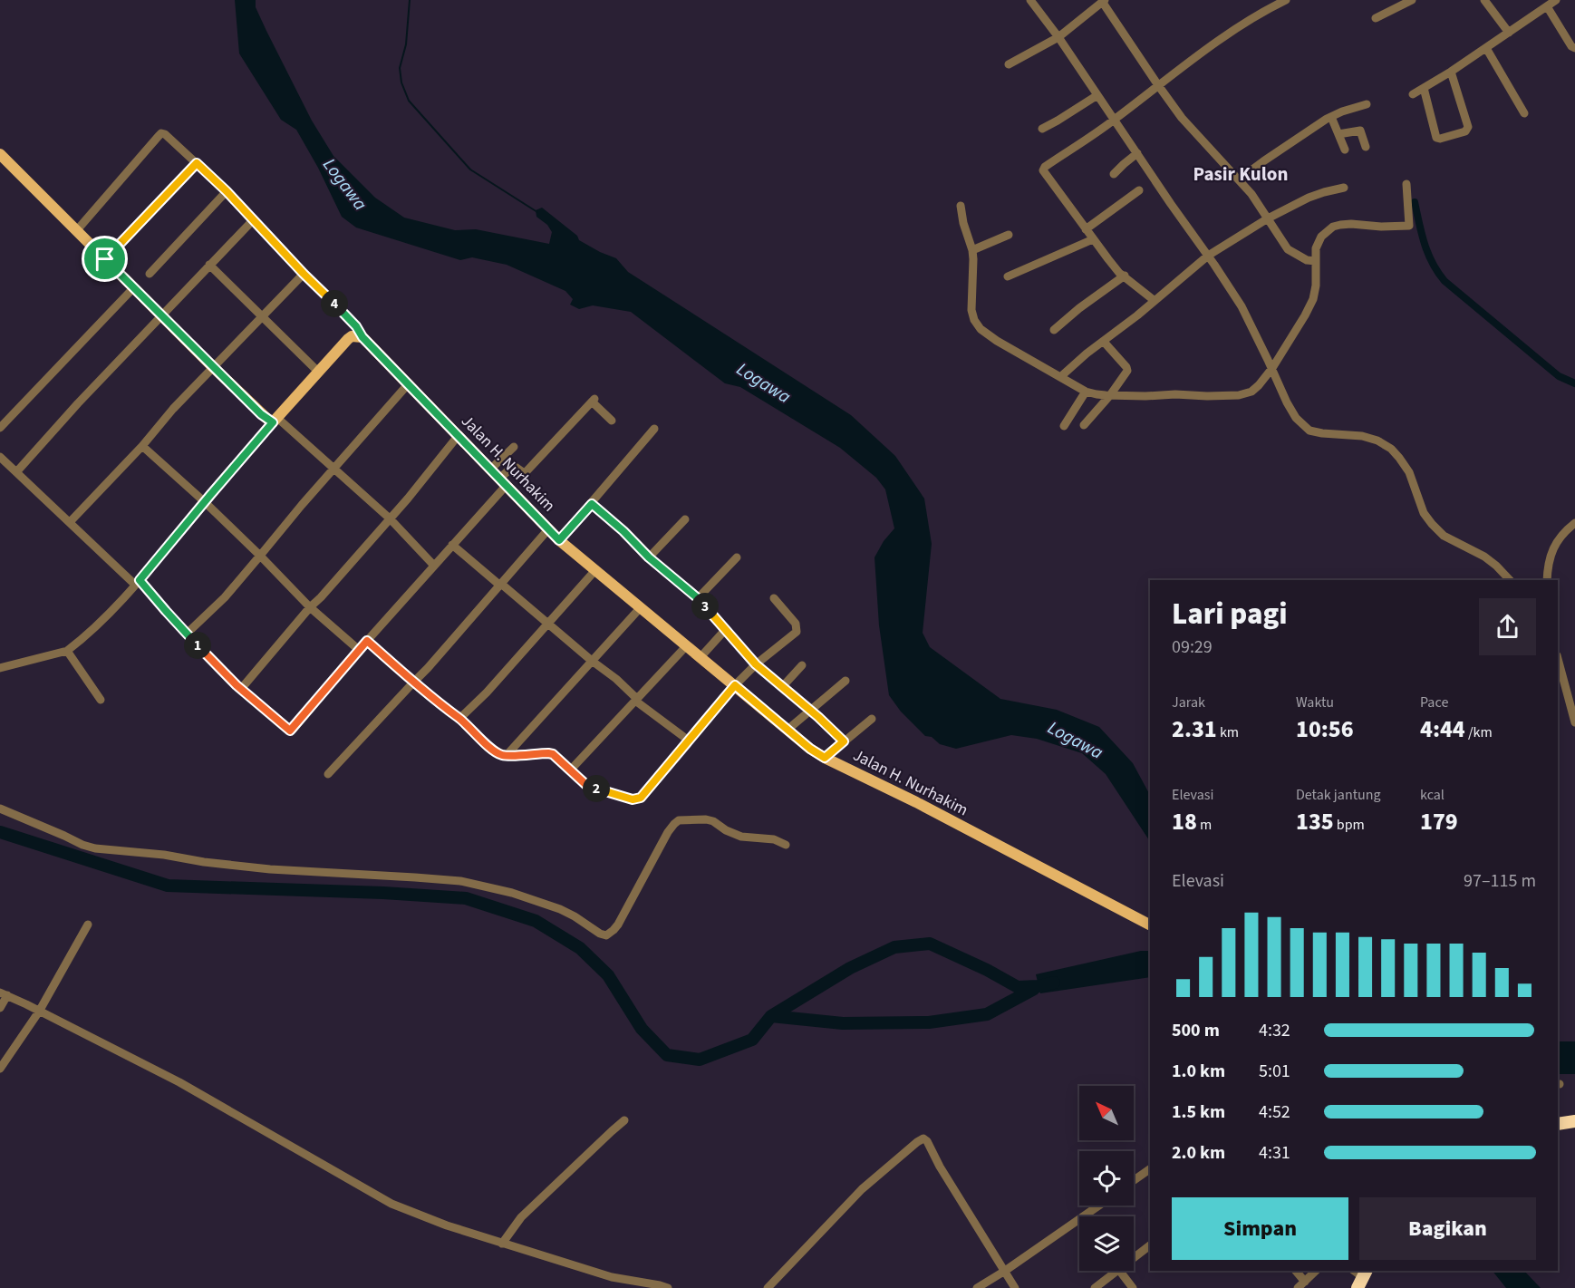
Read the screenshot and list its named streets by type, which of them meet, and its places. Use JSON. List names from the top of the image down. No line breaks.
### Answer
{"streets":{"main road":["Jalan H. Nurhakim"]},"districts":["Pasir Kulon"],"water":["Logawa"],"north":"top left","page":{"pins":["4","3","1","2"],"heading":["Lari pagi","09:29"],"stats":[["Jarak","2.31 km"],["Waktu","10:56"],["Pace","4:44 /km"],["Elevasi","18 m"],["Detak jantung","135 bpm"],["kcal","179"]],"chart":["Elevasi","97–115 m"],"list":[{"name":"500 m","note":"4:32"},{"name":"1.0 km","note":"5:01"},{"name":"1.5 km","note":"4:52"},{"name":"2.0 km","note":"4:31"}],"buttons":["Simpan","Bagikan"]}}
